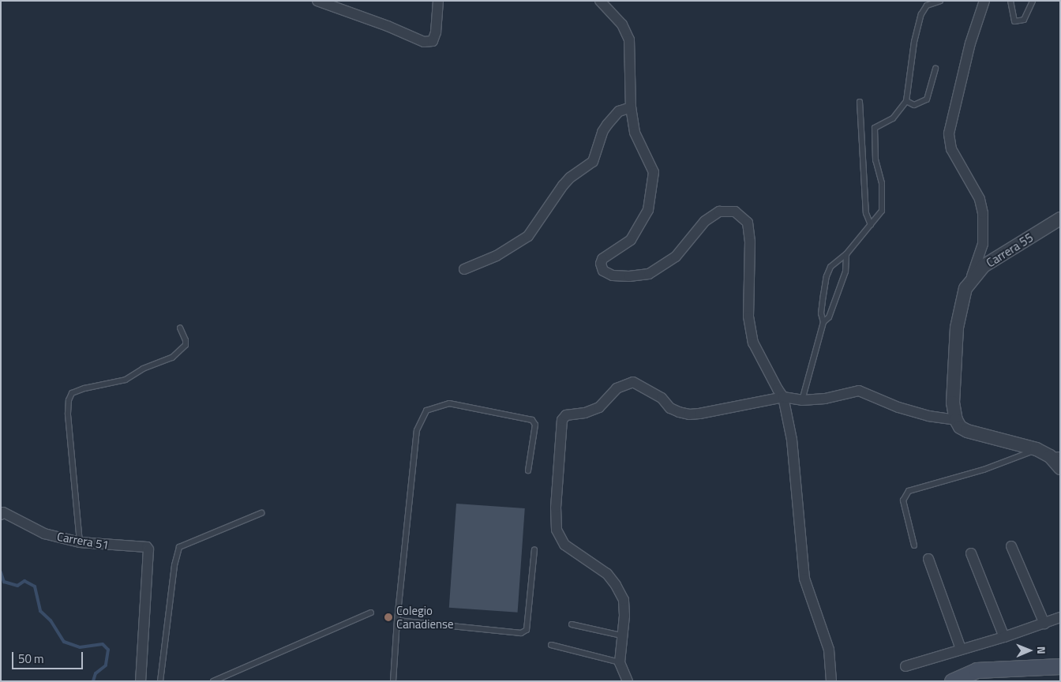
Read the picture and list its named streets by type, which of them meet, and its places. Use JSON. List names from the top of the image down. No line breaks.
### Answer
{"streets":{"street":["Carrera 55","Carrera 51"]},"places":["Colegio Canadiense"],"scale_bar":"50 m","north":"right"}
